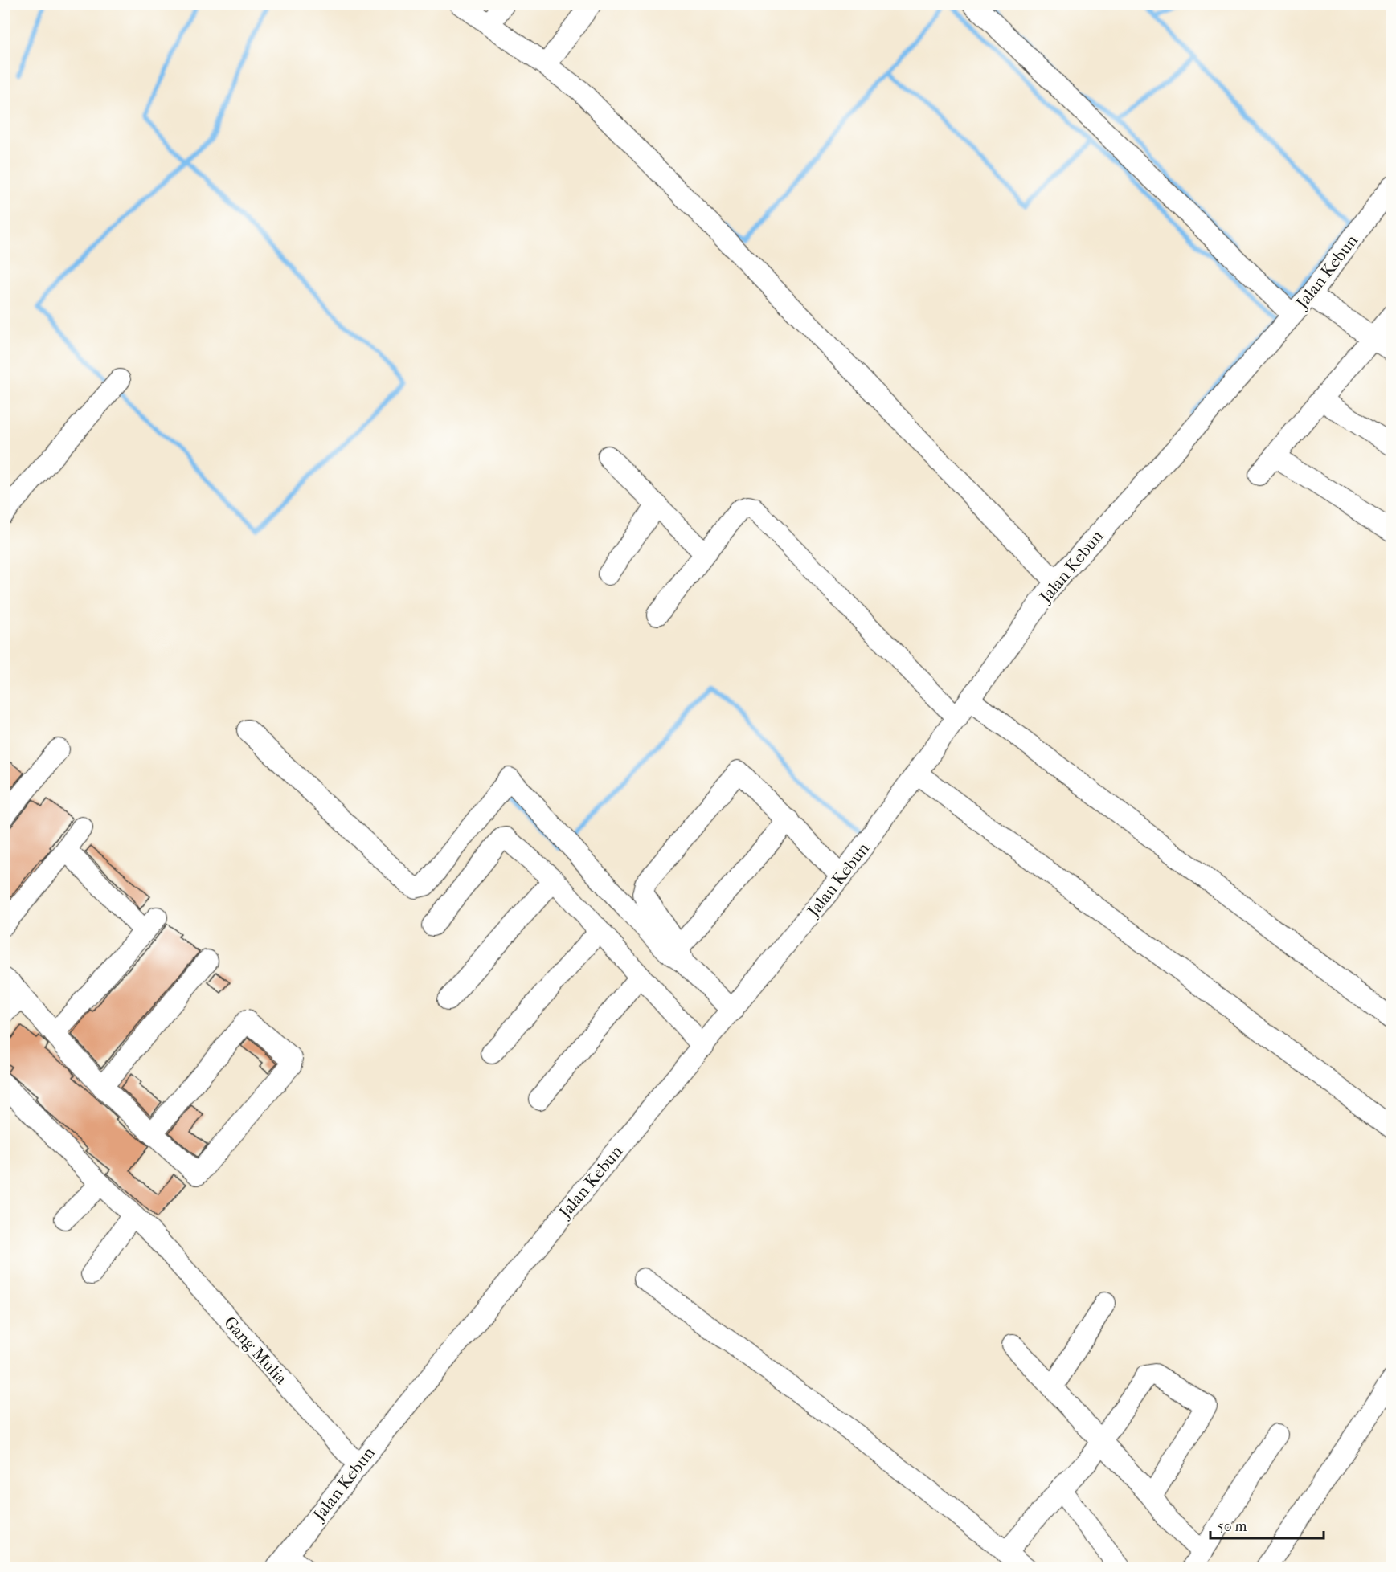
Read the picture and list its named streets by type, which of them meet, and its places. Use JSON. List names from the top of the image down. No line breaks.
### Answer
{"streets":{"street":["Jalan Kebun","Gang Mulia"]},"crossings":[["Jalan Kebun","Gang Mulia"]],"scale_bar":"50 m"}
